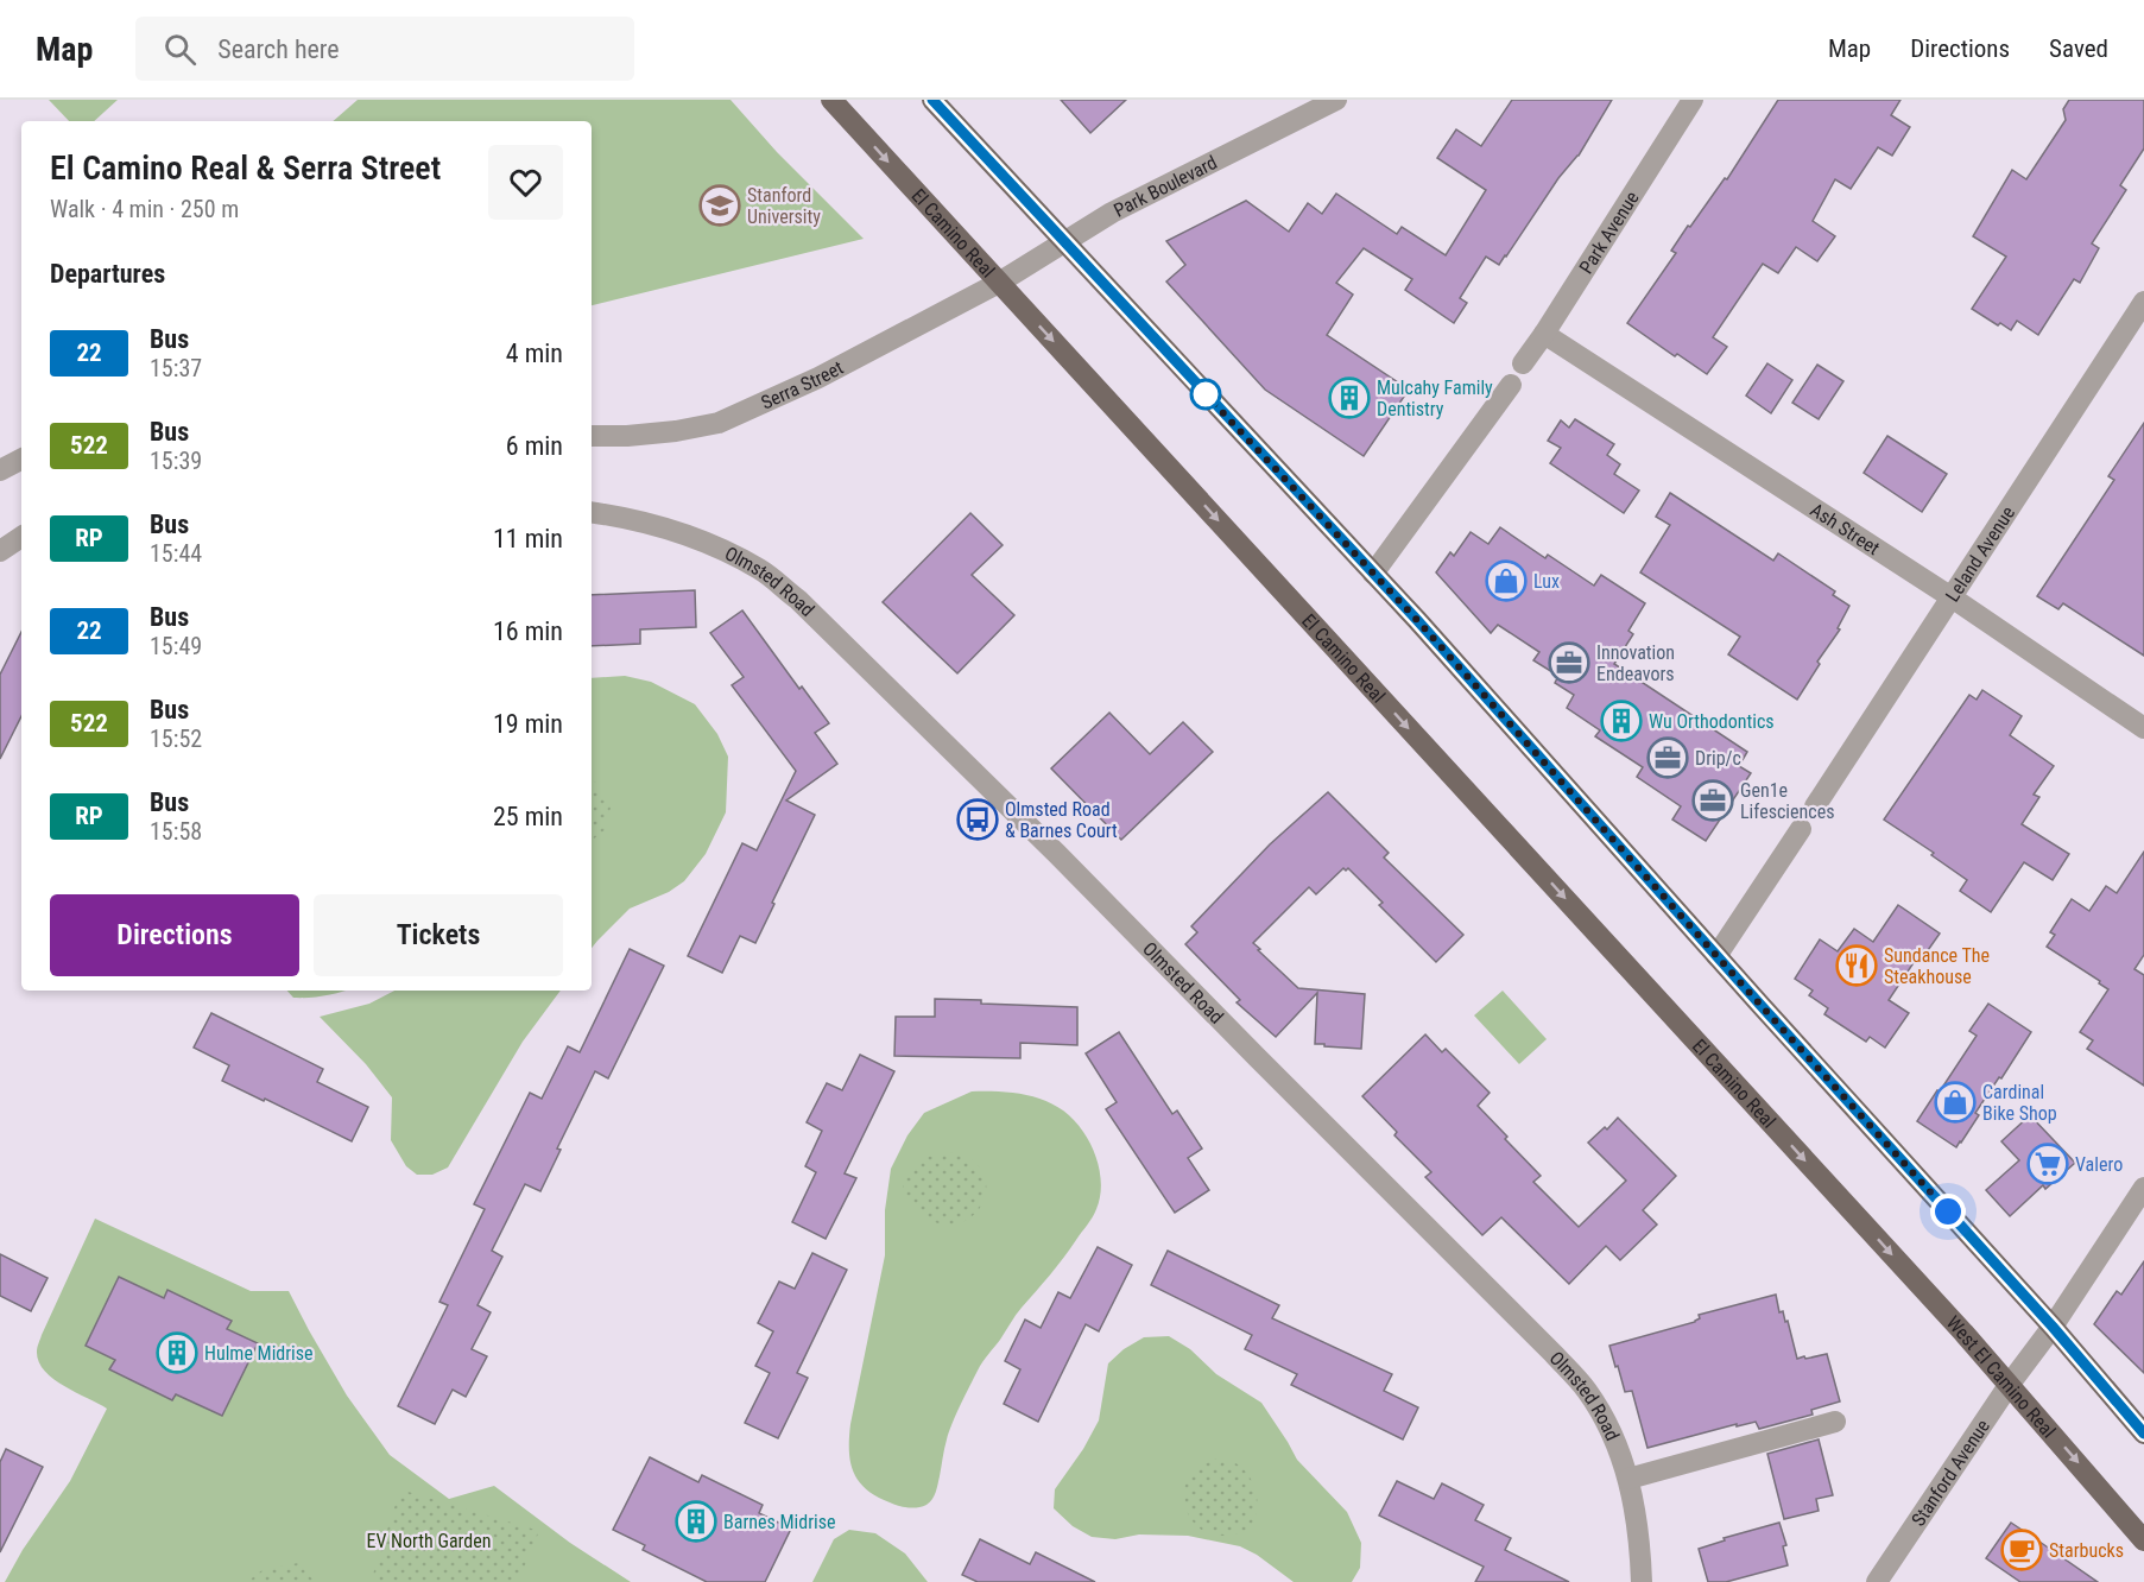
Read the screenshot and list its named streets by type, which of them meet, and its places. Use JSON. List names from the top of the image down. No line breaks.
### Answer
{"streets":{"main road":["El Camino Real","West El Camino Real"],"street":["Park Boulevard","Park Avenue","Serra Street","Ash Street","Leland Avenue","Olmsted Road","Stanford Avenue"]},"crossings":[["Park Boulevard","El Camino Real"],["Park Boulevard","Serra Street"],["El Camino Real","Serra Street"],["El Camino Real","West El Camino Real"],["Park Avenue","Ash Street"],["Ash Street","Leland Avenue"],["West El Camino Real","Stanford Avenue"]],"parks":["EV North Garden"],"places":{"school or university":["Stanford University"],"building":["Mulcahy Family Dentistry","Wu Orthodontics","Hulme Midrise","Barnes Midrise"],"shop":["Lux","Cardinal Bike Shop"],"office":["Innovation Endeavors","Drip/c","Gen1e Lifesciences"],"bus stop":["Olmsted Road & Barnes Court"],"restaurant":["Sundance The Steakhouse"],"supermarket":["Valero"],"cafe":["Starbucks"]},"lines":["bus line 22"],"page":{"header":"Map","search":"Search here","nav":["Map","Directions","Saved"],"heading":[["El Camino Real & Serra Street","Walk · 4 min · 250 m"],"Departures"],"list":[{"mark":"22","name":"Bus","note":"15:37","value":"4 min"},{"mark":"522","name":"Bus","note":"15:39","value":"6 min"},{"mark":"RP","name":"Bus","note":"15:44","value":"11 min"},{"mark":"22","name":"Bus","note":"15:49","value":"16 min"},{"mark":"522","name":"Bus","note":"15:52","value":"19 min"},{"mark":"RP","name":"Bus","note":"15:58","value":"25 min"}],"buttons":["Directions","Tickets"]}}
